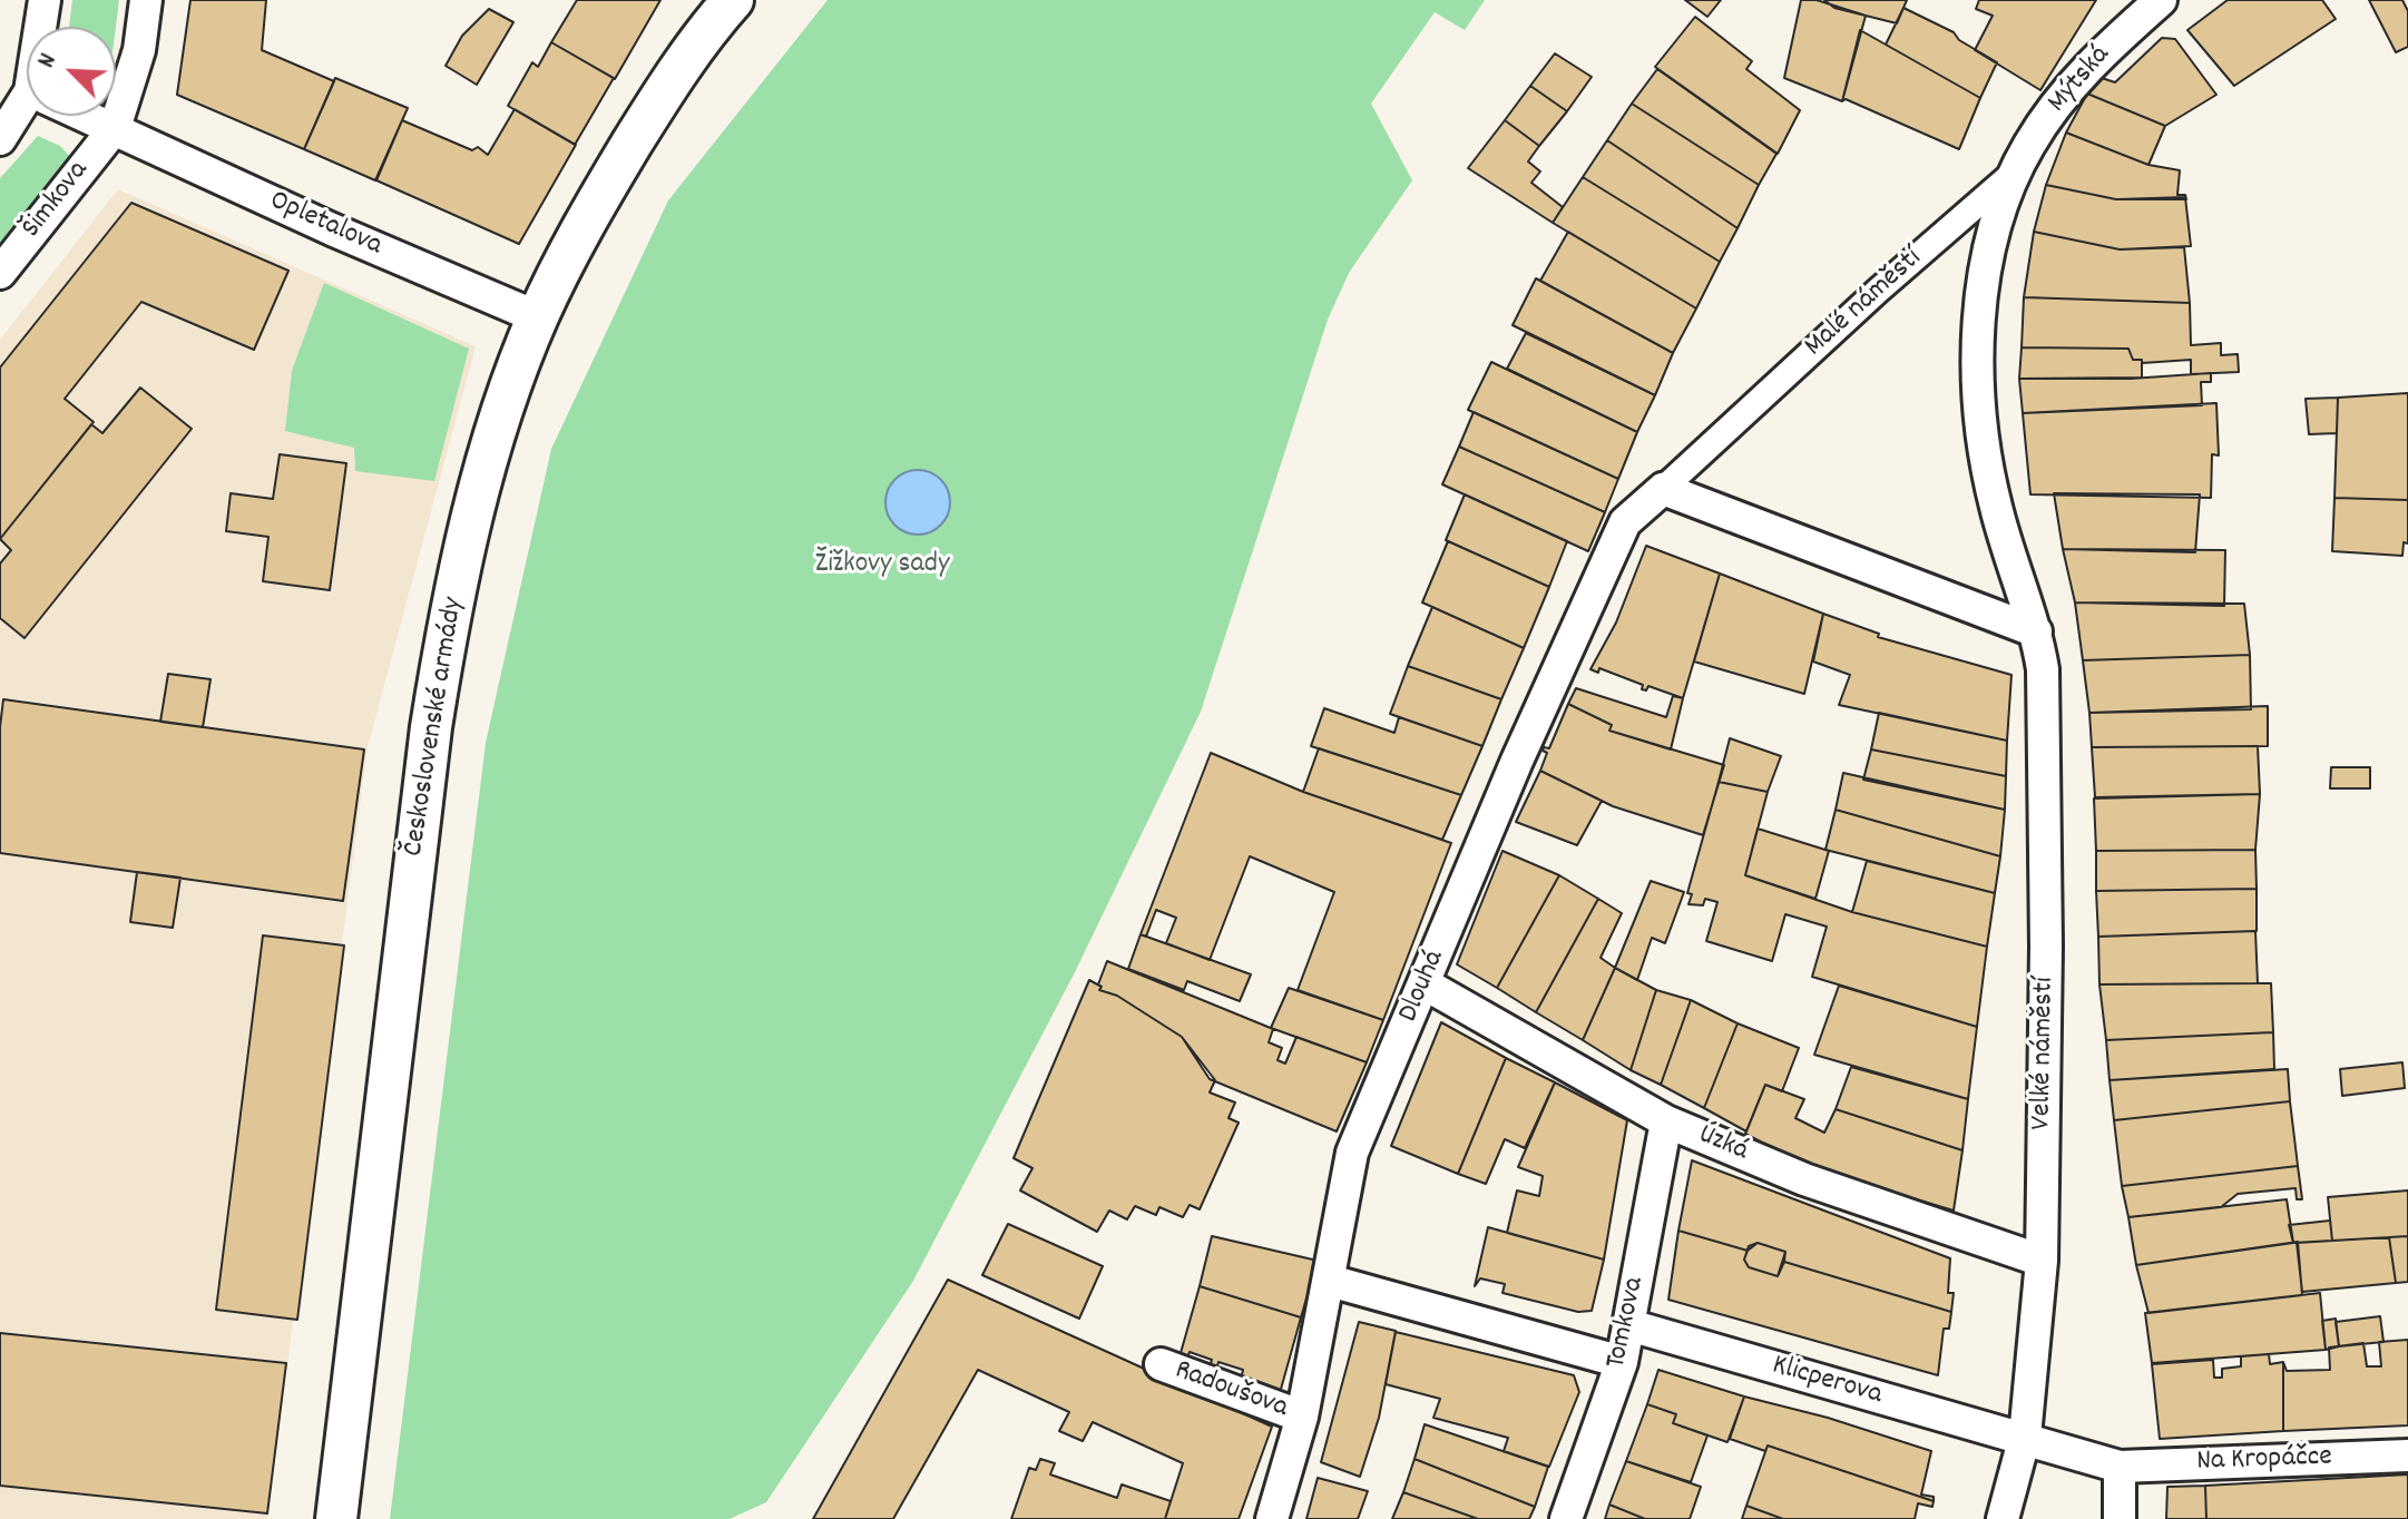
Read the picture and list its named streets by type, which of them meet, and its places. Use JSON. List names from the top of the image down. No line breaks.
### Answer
{"streets":{"street":["Mýtská","Šimkova","Opletalova","Malé náměstí","Československé armády","Dlouhá","Velké náměstí","Úzká","Tomkova","Klicperova","Radoušova","Na Kropáčce"]},"crossings":[["Mýtská","Malé náměstí"],["Šimkova","Opletalova"],["Opletalova","Československé armády"],["Malé náměstí","Dlouhá"],["Dlouhá","Úzká"],["Dlouhá","Radoušova"],["Velké náměstí","Úzká"],["Velké náměstí","Klicperova"],["Úzká","Tomkova"],["Tomkova","Klicperova"]],"parks":["Žižkovy sady"],"north":"top left"}
